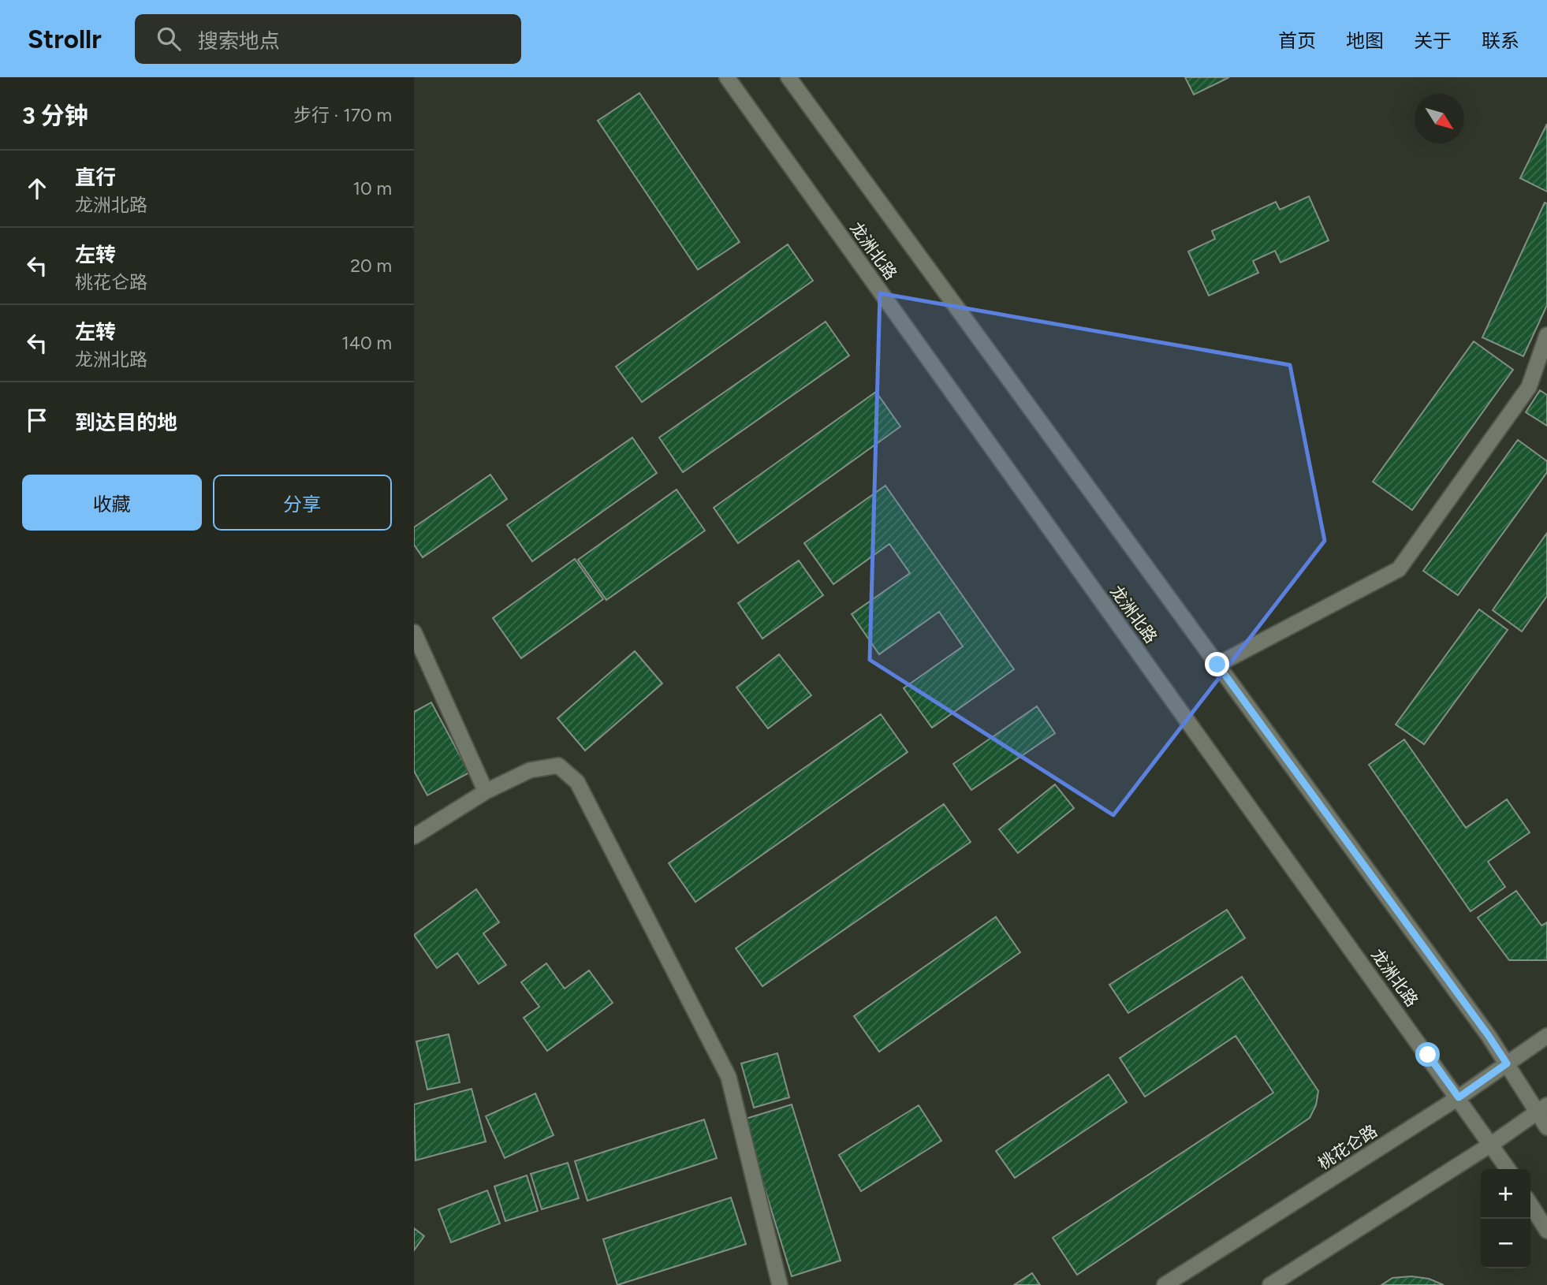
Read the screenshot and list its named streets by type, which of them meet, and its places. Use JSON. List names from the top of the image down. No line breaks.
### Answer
{"streets":{"main road":["龙洲北路","桃花仑路"]},"crossings":[["龙洲北路","桃花仑路"]],"north":"bottom right","page":{"header":"Strollr","search":"搜索地点","nav":["首页","地图","关于","联系"],"heading":["3 分钟","步行 · 170 m"],"list":[["直行","龙洲北路","10 m"],["左转","桃花仑路","20 m"],["左转","龙洲北路","140 m"],"到达目的地"],"buttons":["收藏","分享"],"map_buttons":["+","−"]}}
